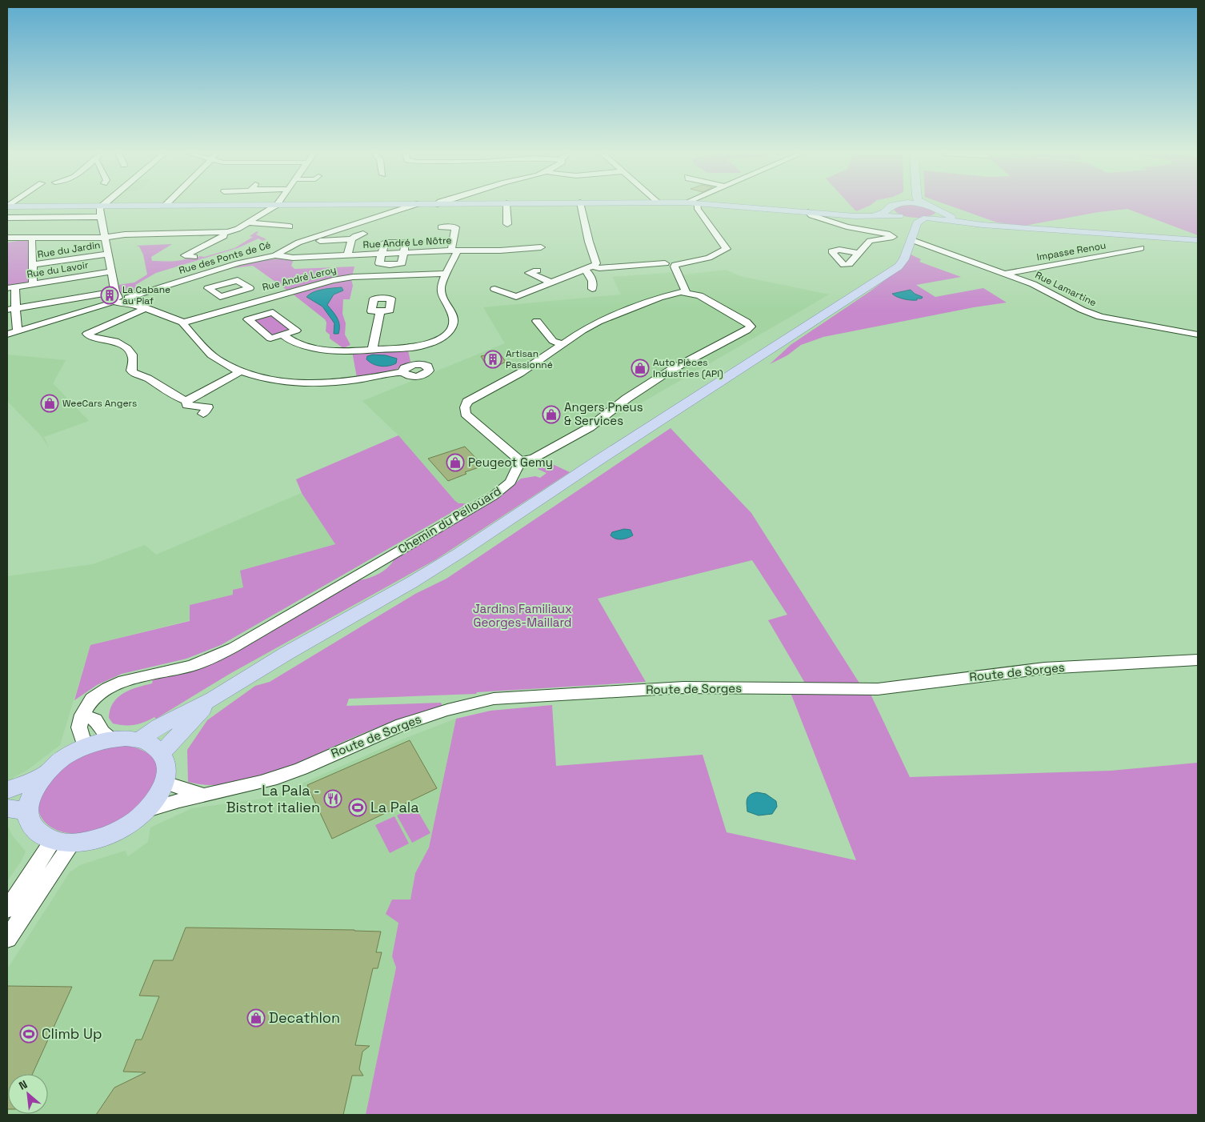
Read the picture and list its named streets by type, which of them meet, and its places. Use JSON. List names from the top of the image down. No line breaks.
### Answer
{"streets":{"street":["Rue André Le Nôtre","Rue du Jardin","Impasse Renou","Rue des Ponts de Cé","Rue du Lavoir","Rue André Leroy","Rue Lamartine","Chemin du Pellouard","Route de Sorges"]},"crossings":[["Rue André Le Nôtre","Rue des Ponts de Cé"],["Impasse Renou","Rue Lamartine"],["Chemin du Pellouard","Route de Sorges"]],"parks":["Jardins Familiaux Georges-Maillard"],"places":{"building":["La Cabane au Piaf","Artisan Passionné"],"shop":["Auto Pièces Industries (API)","WeeCars Angers","Angers Pneus & Services","Peugeot Gemy","Decathlon"],"restaurant":["La Pala - Bistrot italien"],"sports":["La Pala","Climb Up"]},"north":"top left"}
